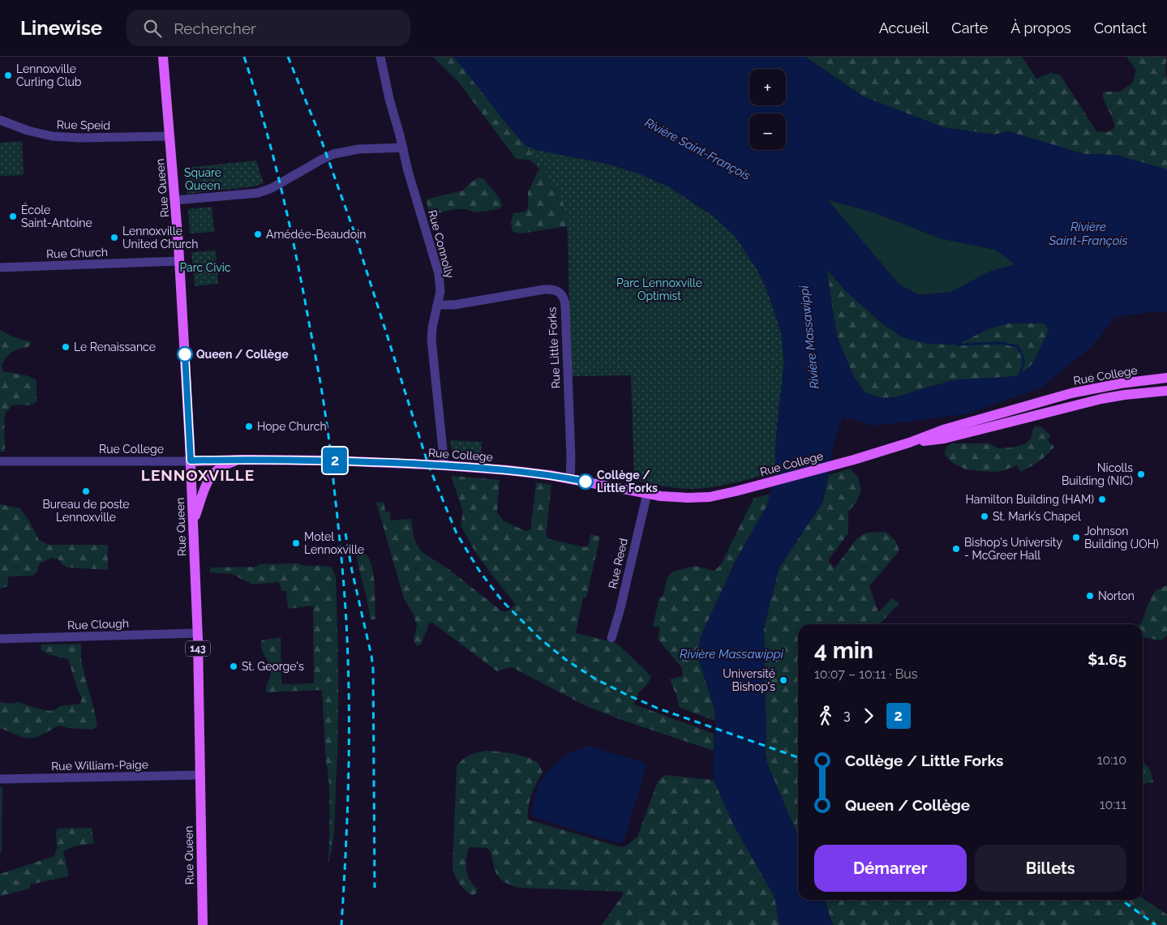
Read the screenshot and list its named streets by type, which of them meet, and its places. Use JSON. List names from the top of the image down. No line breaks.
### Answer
{"streets":{"main road":["Rue Queen","Rue College","143"],"street":["Rue Speid","Rue Connolly","Rue Church","Rue Little Forks","Rue Reed","Rue Clough","Rue William-Paige"]},"crossings":[["Rue Speid","Rue Queen"],["Rue Queen","Rue Church"],["Rue Queen","Rue College"],["Rue Queen","Rue Clough"],["Rue Queen","Rue William-Paige"],["Rue Connolly","Rue Little Forks"],["Rue Connolly","Rue College"],["Rue Little Forks","Rue College"],["Rue College","Rue Reed"]],"districts":["LENNOXVILLE"],"water":["Rivière Saint-François","Rivière Massawippi"],"parks":["Square Queen","Parc Civic","Parc Lennoxville Optimist"],"places":["Lennoxville Curling Club","École Saint-Antoine","Amédée-Beaudoin","Lennoxville United Church","Le Renaissance","Queen / Collège","Hope Church","Nicolls Building (NIC)","Collège / Little Forks","Bureau de poste Lennoxville","Hamilton Building (HAM)","St. Mark’s Chapel","Johnson Building (JOH)","Motel Lennoxville","Bishop's University - McGreer Hall","Norton","St. George's","Université Bishop's"],"lines":["bus line 2"],"page":{"header":"Linewise","search":"Rechercher","nav":["Accueil","Carte","À propos","Contact"],"on_map":"2","map_buttons":["+","−"],"heading":["4 min","10:07 – 10:11 · Bus","$1.65"],"legs":["3","2"],"list":[{"name":"Collège / Little Forks","value":"10:10"},{"name":"Queen / Collège","value":"10:11"}],"buttons":["Démarrer","Billets"]}}
